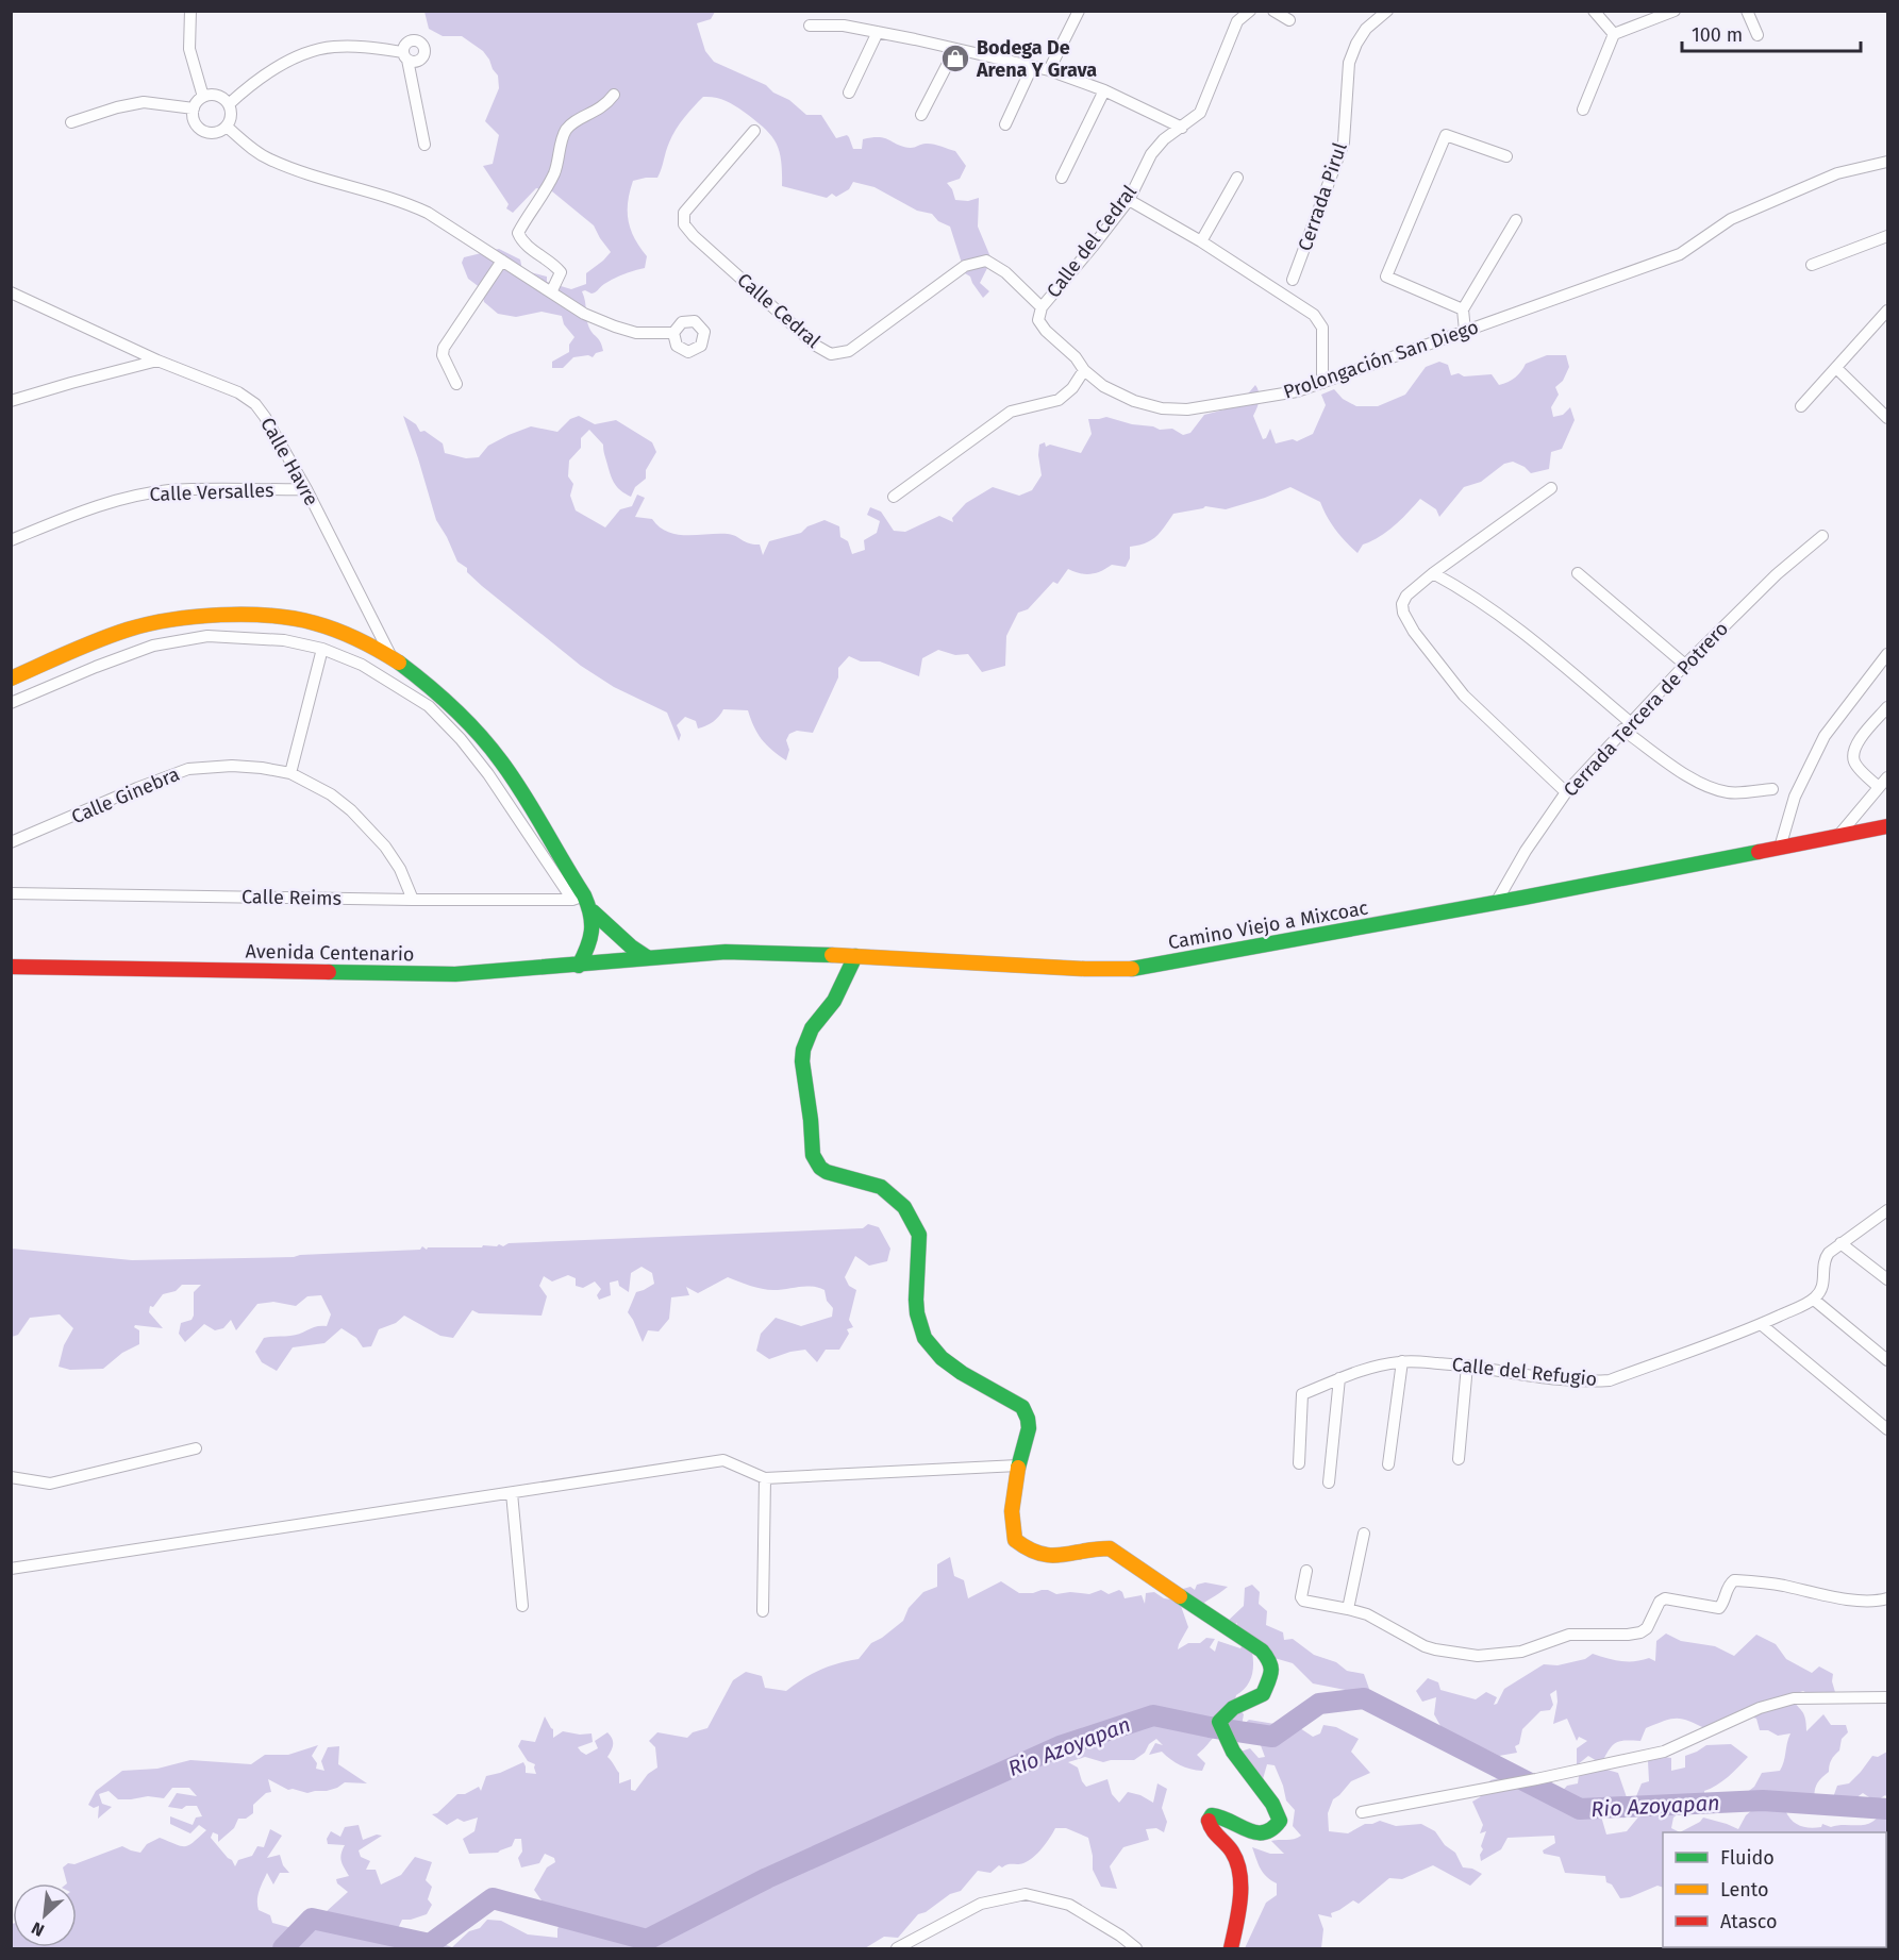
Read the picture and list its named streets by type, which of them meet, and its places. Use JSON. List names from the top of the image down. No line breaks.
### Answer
{"streets":{"main road":["Camino Viejo a Mixcoac","Avenida Centenario"],"street":["Cerrada Pirul","Calle del Cedral","Calle Cedral","Prolongación San Diego","Calle Havre","Calle Versalles","Cerrada Tercera de Potrero","Calle Ginebra","Calle Reims","Calle del Refugio"]},"crossings":[["Calle del Cedral","Calle Cedral"],["Calle del Cedral","Prolongación San Diego"],["Calle Havre","Calle Versalles"],["Cerrada Tercera de Potrero","Camino Viejo a Mixcoac"],["Calle Ginebra","Calle Reims"],["Camino Viejo a Mixcoac","Avenida Centenario"]],"water":["Rio Azoyapan"],"places":{"shop":["Bodega De Arena Y Grava"]},"legend":["Fluido","Lento","Atasco"],"scale_bar":"100 m","north":"bottom left"}
